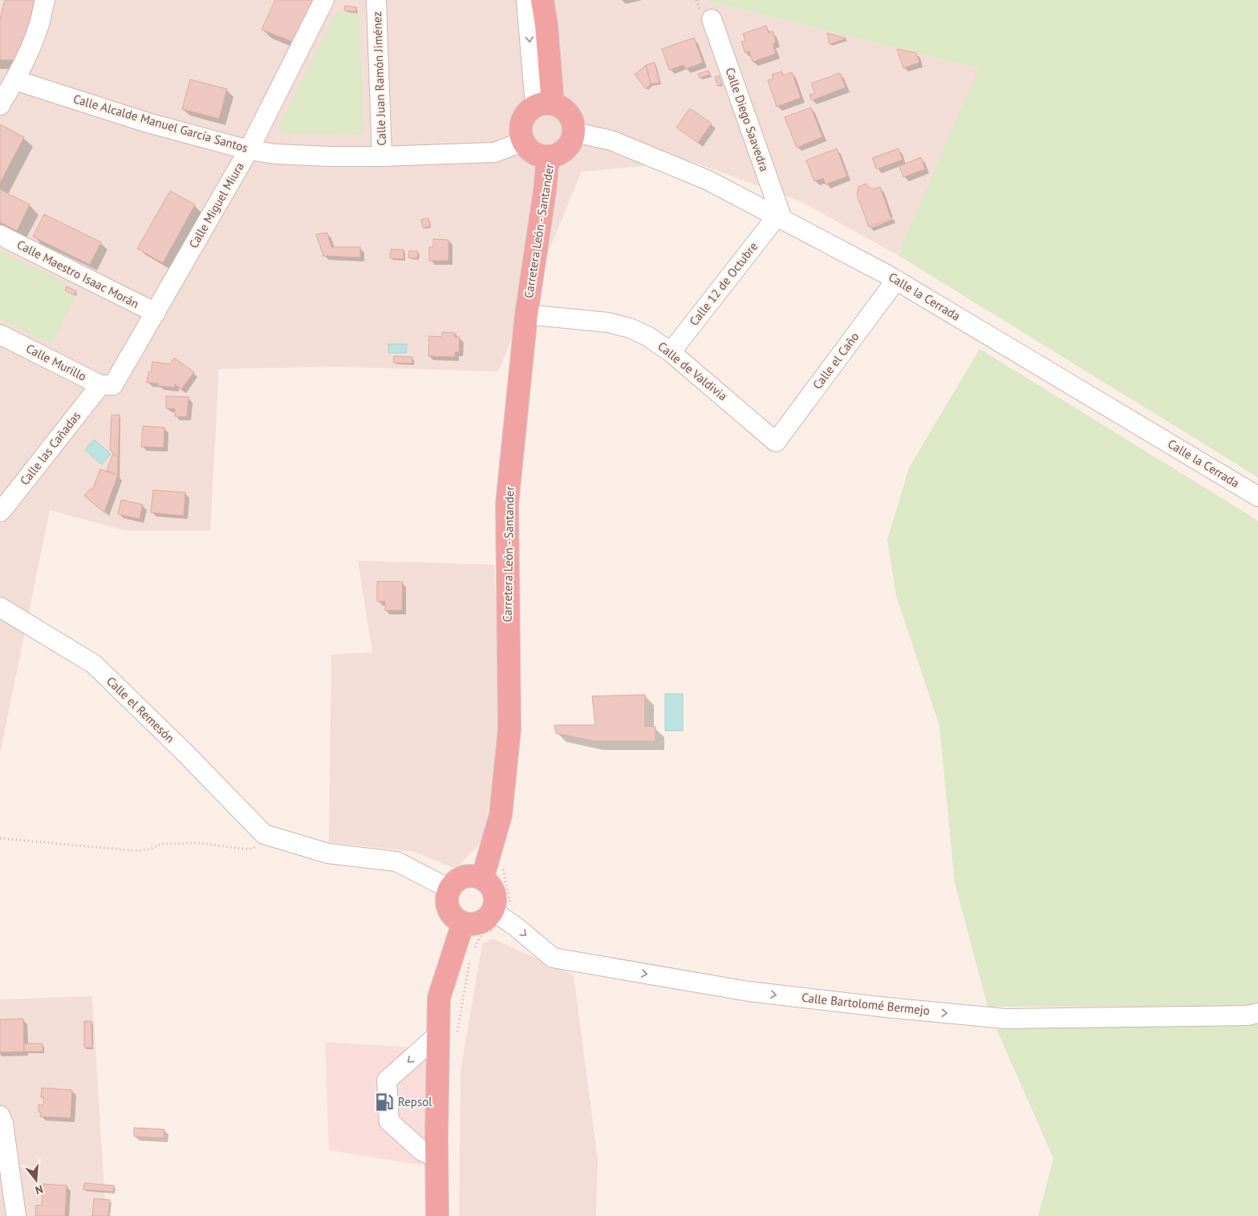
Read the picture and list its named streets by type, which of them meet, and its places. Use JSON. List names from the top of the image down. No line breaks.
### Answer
{"streets":{"highway":["Carretera León - Santander"],"street":["Calle Juan Ramón Jiménez","Calle Diego Saavedra","Calle Alcalde Manuel García Santos","Calle Miguel Miura","Calle Maestro Isaac Morán","Calle 12 de Octubre","Calle la Cerrada","Calle el Caño","Calle Murillo","Calle de Valdivia","Calle las Cañadas","Calle el Remesón","Calle Bartolomé Bermejo"]},"crossings":[["Calle Juan Ramón Jiménez","Calle Alcalde Manuel García Santos"],["Calle Diego Saavedra","Calle 12 de Octubre"],["Calle Diego Saavedra","Calle la Cerrada"],["Calle Alcalde Manuel García Santos","Calle Miguel Miura"],["Calle Alcalde Manuel García Santos","Carretera León - Santander"],["Calle Alcalde Manuel García Santos","Calle la Cerrada"],["Calle Miguel Miura","Calle Maestro Isaac Morán"],["Calle Miguel Miura","Calle Murillo"],["Calle Miguel Miura","Calle las Cañadas"],["Carretera León - Santander","Calle la Cerrada"],["Carretera León - Santander","Calle de Valdivia"],["Carretera León - Santander","Calle Bartolomé Bermejo"],["Calle 12 de Octubre","Calle la Cerrada"],["Calle 12 de Octubre","Calle de Valdivia"],["Calle la Cerrada","Calle el Caño"],["Calle el Caño","Calle de Valdivia"],["Calle Murillo","Calle las Cañadas"]],"one_way":["Calle Bartolomé Bermejo"],"places":{"fuel station":["Repsol"]},"north":"bottom"}
